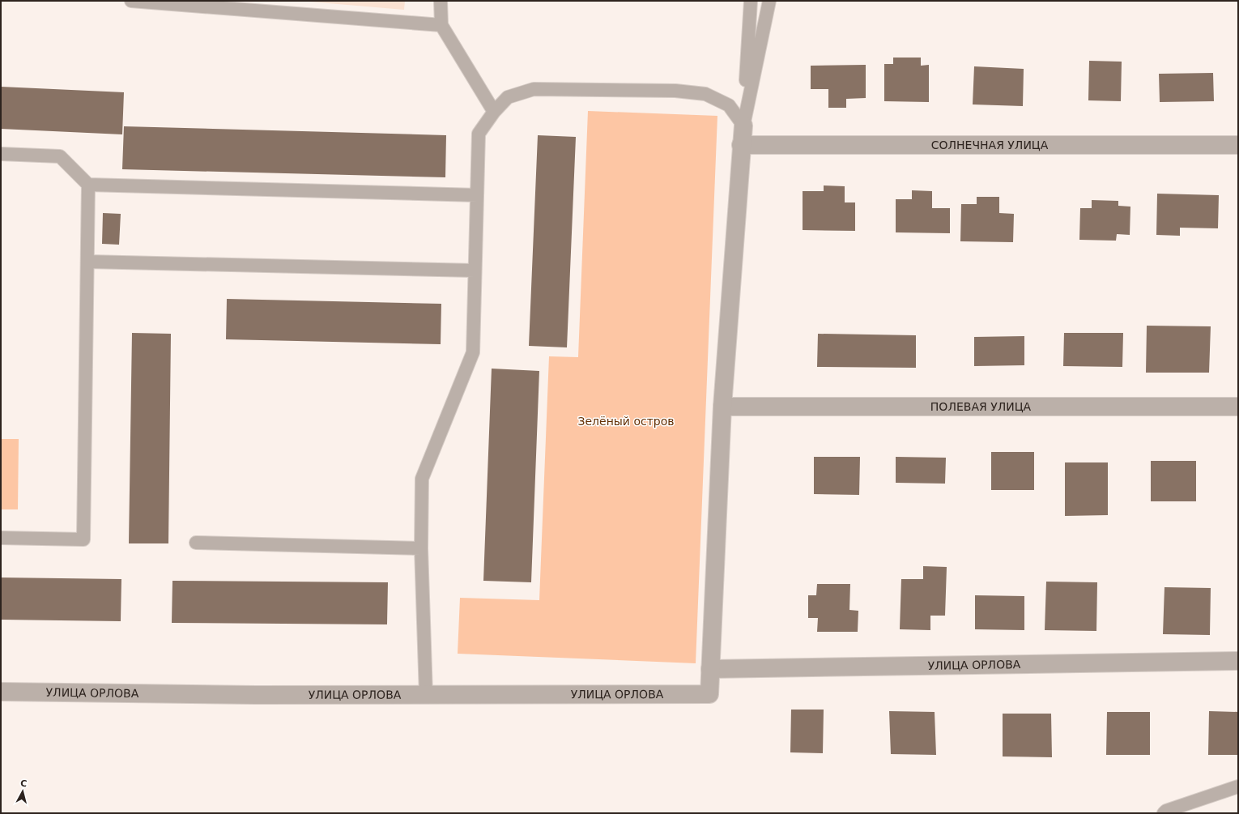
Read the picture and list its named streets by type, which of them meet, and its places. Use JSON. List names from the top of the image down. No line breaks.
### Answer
{"streets":{"street":["СОЛНЕЧНАЯ УЛИЦА","ПОЛЕВАЯ УЛИЦА","УЛИЦА ОРЛОВА"]},"parks":["Зелёный остров"],"north":"top"}
